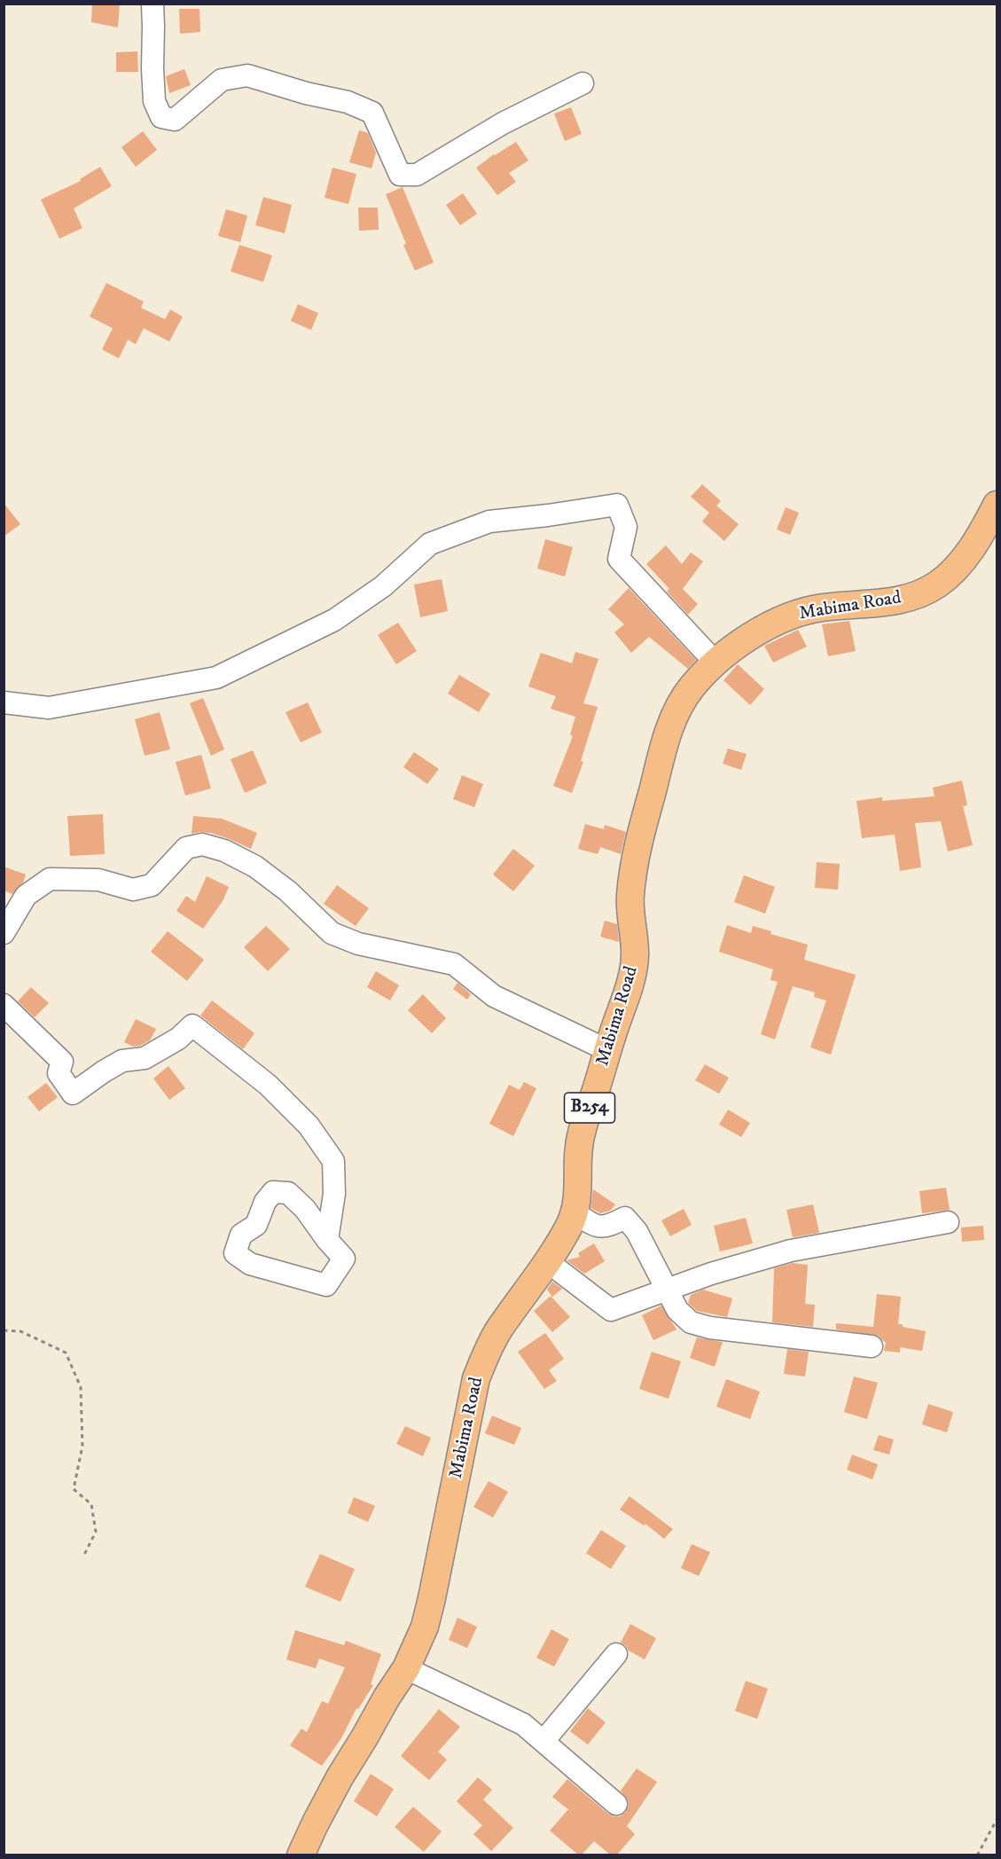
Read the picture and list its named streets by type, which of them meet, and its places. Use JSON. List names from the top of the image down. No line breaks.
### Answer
{"streets":{"main road":["Mabima Road","B254"]}}
